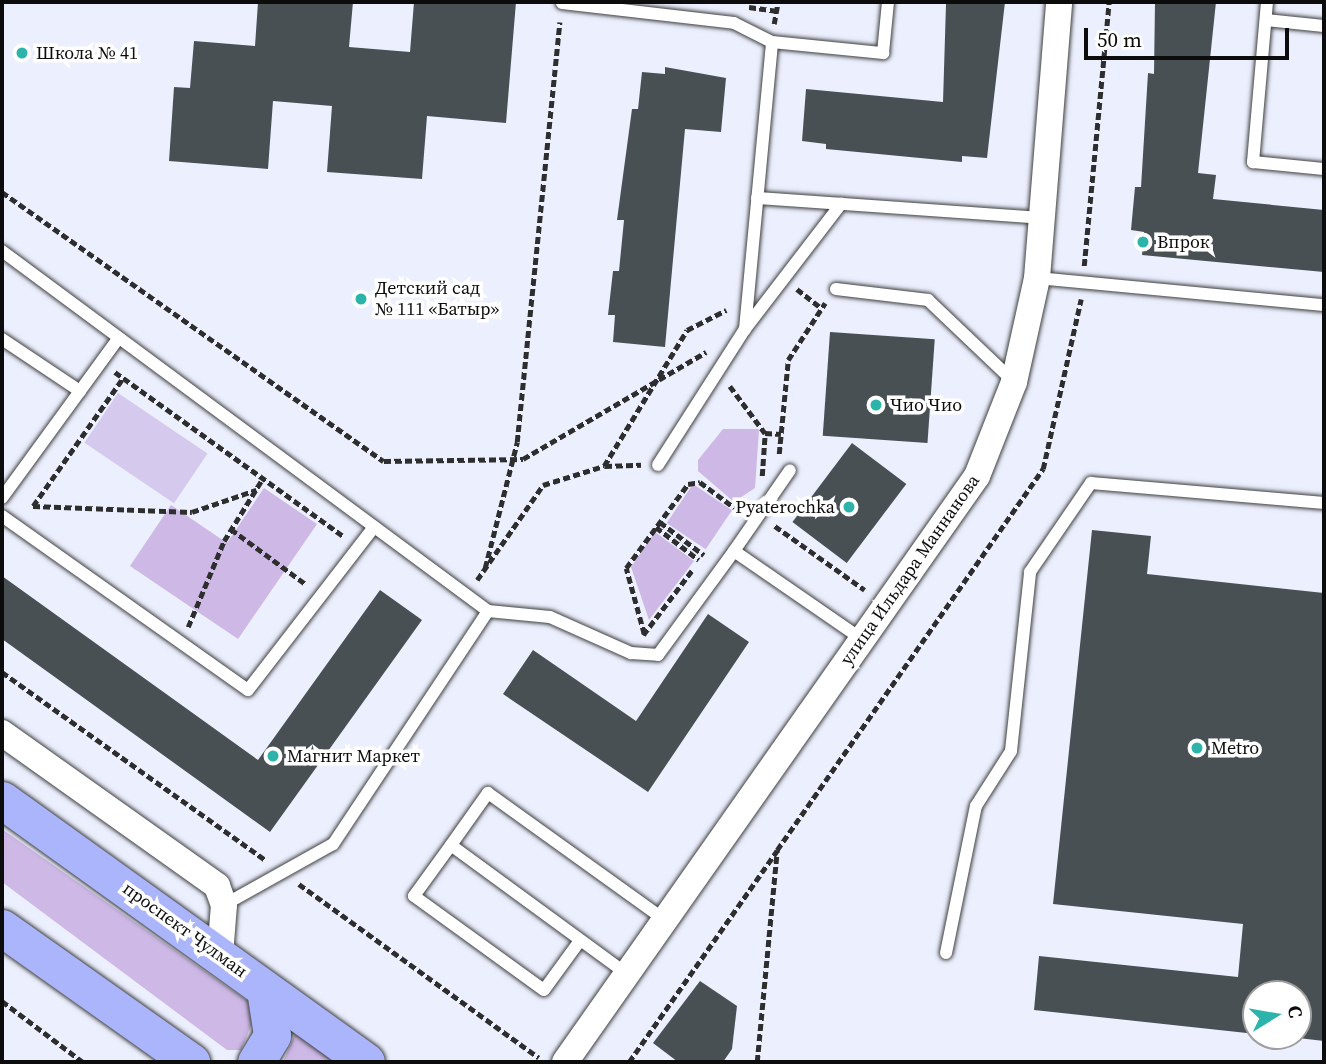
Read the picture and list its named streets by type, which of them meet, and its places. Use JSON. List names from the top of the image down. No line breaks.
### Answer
{"streets":{"main road":["проспект Чулман"],"street":["улица Ильдара Маннанова"]},"places":["Школа № 41","Впрок","Детский сад № 111 «Батыр»","Чио Чио","Pyaterochka","Metro","Магнит Маркет"],"scale_bar":"50 m","north":"right"}
